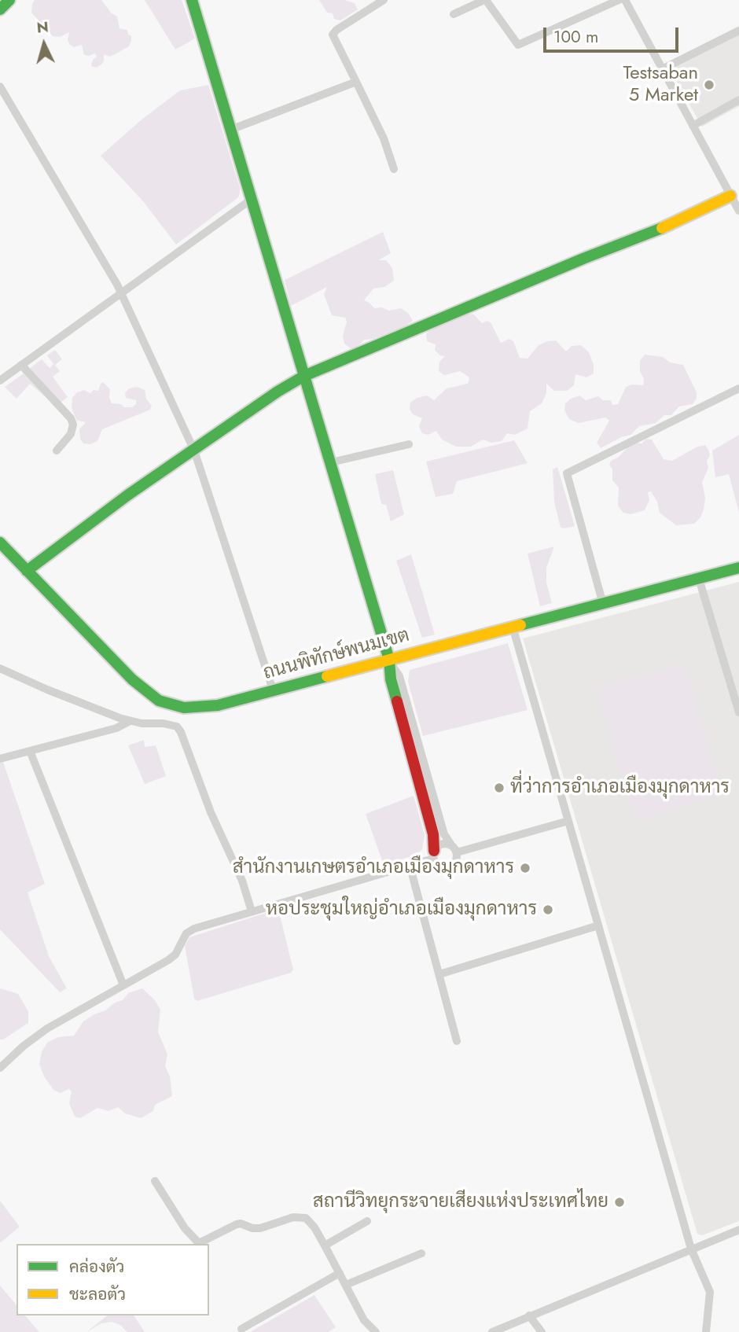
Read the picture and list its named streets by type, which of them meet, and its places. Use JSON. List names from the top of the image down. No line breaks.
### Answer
{"streets":{"street":["ถนนพิทักษ์พนมเขต"]},"places":["Testsaban 5 Market","ที่ว่าการอำเภอเมืองมุกดาหาร","สำนักงานเกษตรอำเภอเมืองมุกดาหาร","หอประชุมใหญ่อำเภอเมืองมุกดาหาร","สถานีวิทยุกระจายเสียงแห่งประเทศไทย"],"legend":["คล่องตัว","ชะลอตัว"],"scale_bar":"100 m","north":"top"}
